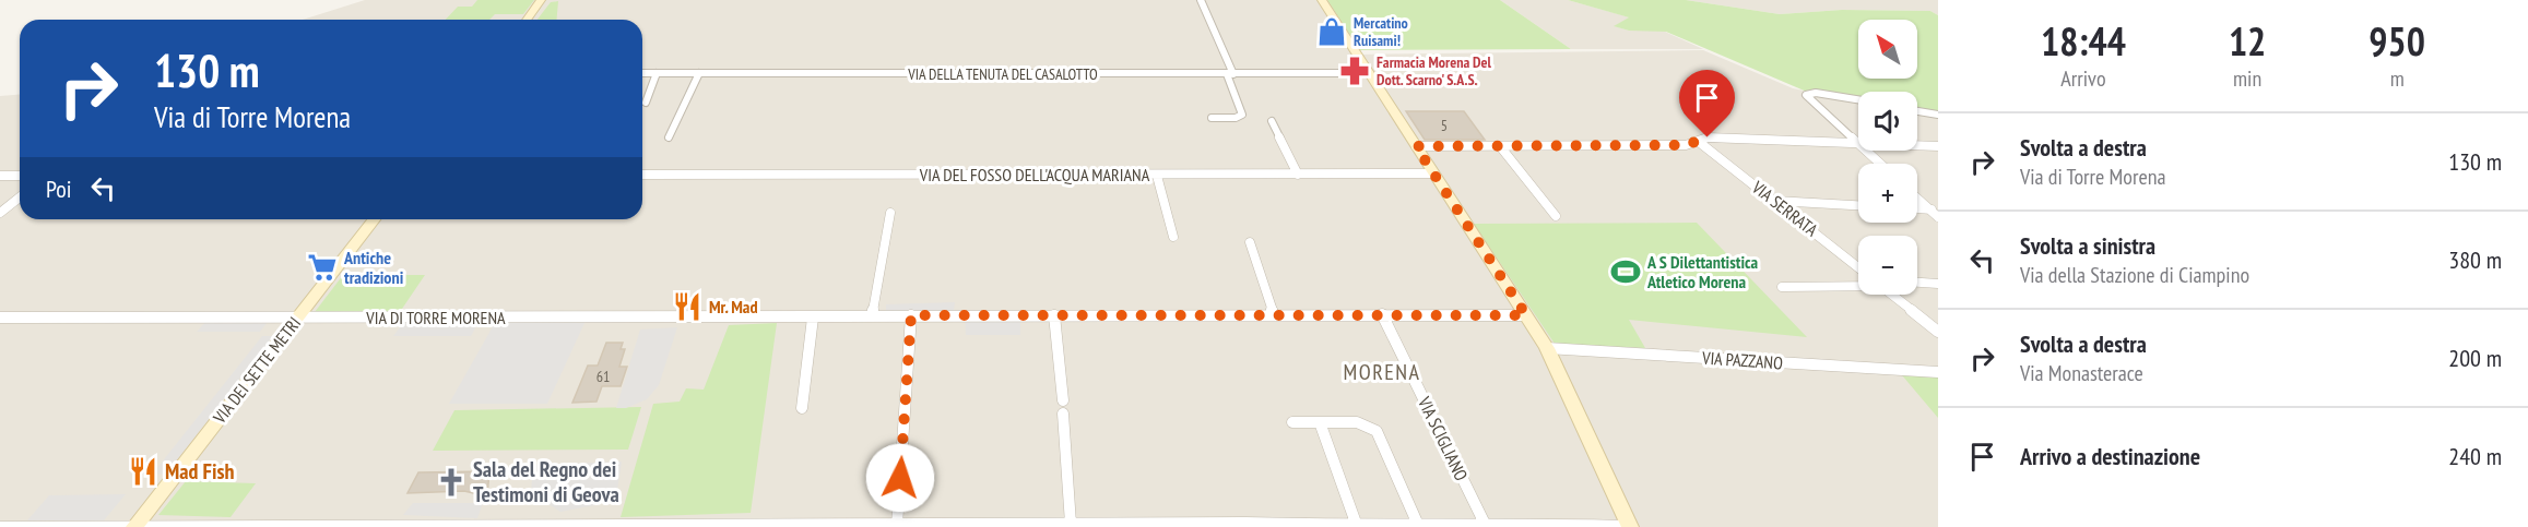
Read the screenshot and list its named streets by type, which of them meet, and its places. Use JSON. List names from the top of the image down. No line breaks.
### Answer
{"streets":{"street":["VIA DELLA TENUTA DEL CASALOTTO","VIA DEL FOSSO DELL'ACQUA MARIANA","VIA SERRATA","VIA DI TORRE MORENA","VIA PAZZANO","VIA DEI SETTE METRI","VIA SCIGLIANO"]},"crossings":[["VIA DI TORRE MORENA","VIA DEI SETTE METRI"],["VIA DI TORRE MORENA","VIA SCIGLIANO"]],"districts":["MORENA"],"places":{"shop":["Mercatino Ruisami!"],"pharmacy":["Farmacia Morena Del Dott. Scarno' S.A.S."],"supermarket":["Antiche tradizioni"],"sports":["A S Dilettantistica Atletico Morena"],"restaurant":["Mr. Mad","Mad Fish"],"church":["Sala del Regno dei Testimoni di Geova"]},"house_numbers":["5","61"],"north":"top left","page":{"eta":["18:44","Arrivo","12","min","950","m"],"map_buttons":["+","−"],"turn":["130 m","Via di Torre Morena"],"list":[{"name":"Svolta a destra","note":"Via di Torre Morena","value":"130 m"},{"name":"Svolta a sinistra","note":"Via della Stazione di Ciampino","value":"380 m"},{"name":"Svolta a destra","note":"Via Monasterace","value":"200 m"},{"name":"Arrivo a destinazione","value":"240 m"}],"then":"Poi"}}
